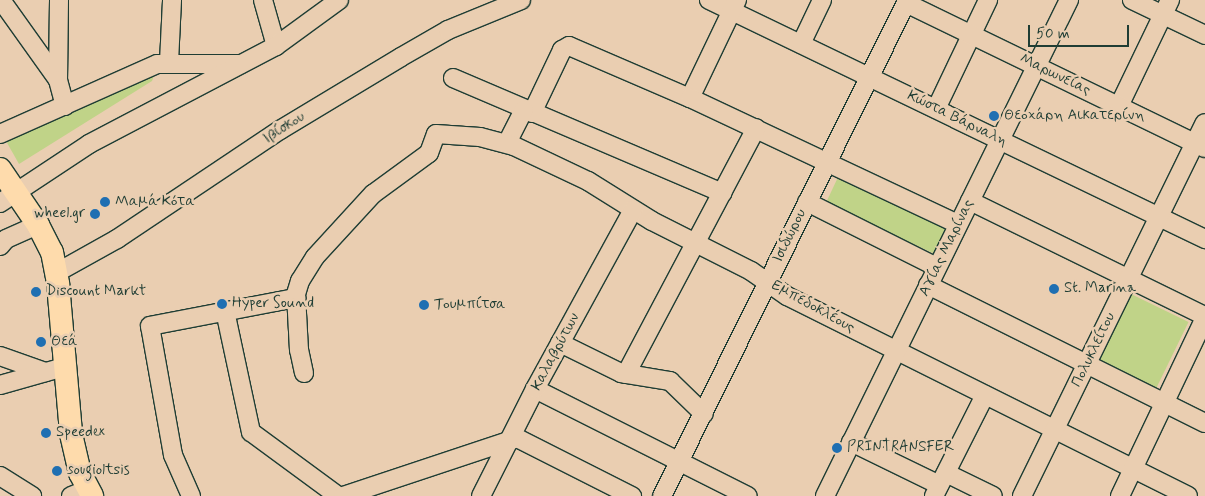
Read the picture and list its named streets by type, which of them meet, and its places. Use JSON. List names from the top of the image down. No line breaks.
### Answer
{"streets":{"street":["Μαρωνείας","Κώστα Βάρναλη","Ιβίσκου","Ισιδώρου","Αγίας Μαρίνας","Εμπεδοκλέους","Πολυκλείτου","Καλαβρύτων"]},"crossings":[["Μαρωνείας","Ισιδώρου"],["Μαρωνείας","Αγίας Μαρίνας"],["Μαρωνείας","Πολυκλείτου"],["Κώστα Βάρναλη","Ισιδώρου"],["Κώστα Βάρναλη","Αγίας Μαρίνας"],["Κώστα Βάρναλη","Πολυκλείτου"],["Ισιδώρου","Εμπεδοκλέους"],["Αγίας Μαρίνας","Εμπεδοκλέους"],["Εμπεδοκλέους","Πολυκλείτου"],["Εμπεδοκλέους","Καλαβρύτων"]],"places":["Θεοχάρη Αικατερίνη","Μαμά Κότα","wheel.gr","St. Marina","Discount Markt","Hyper Sound","Τουμπίτσα","Θεά","Speedex","PRINTRANSFER","sougioltsis"],"scale_bar":"50 m"}
